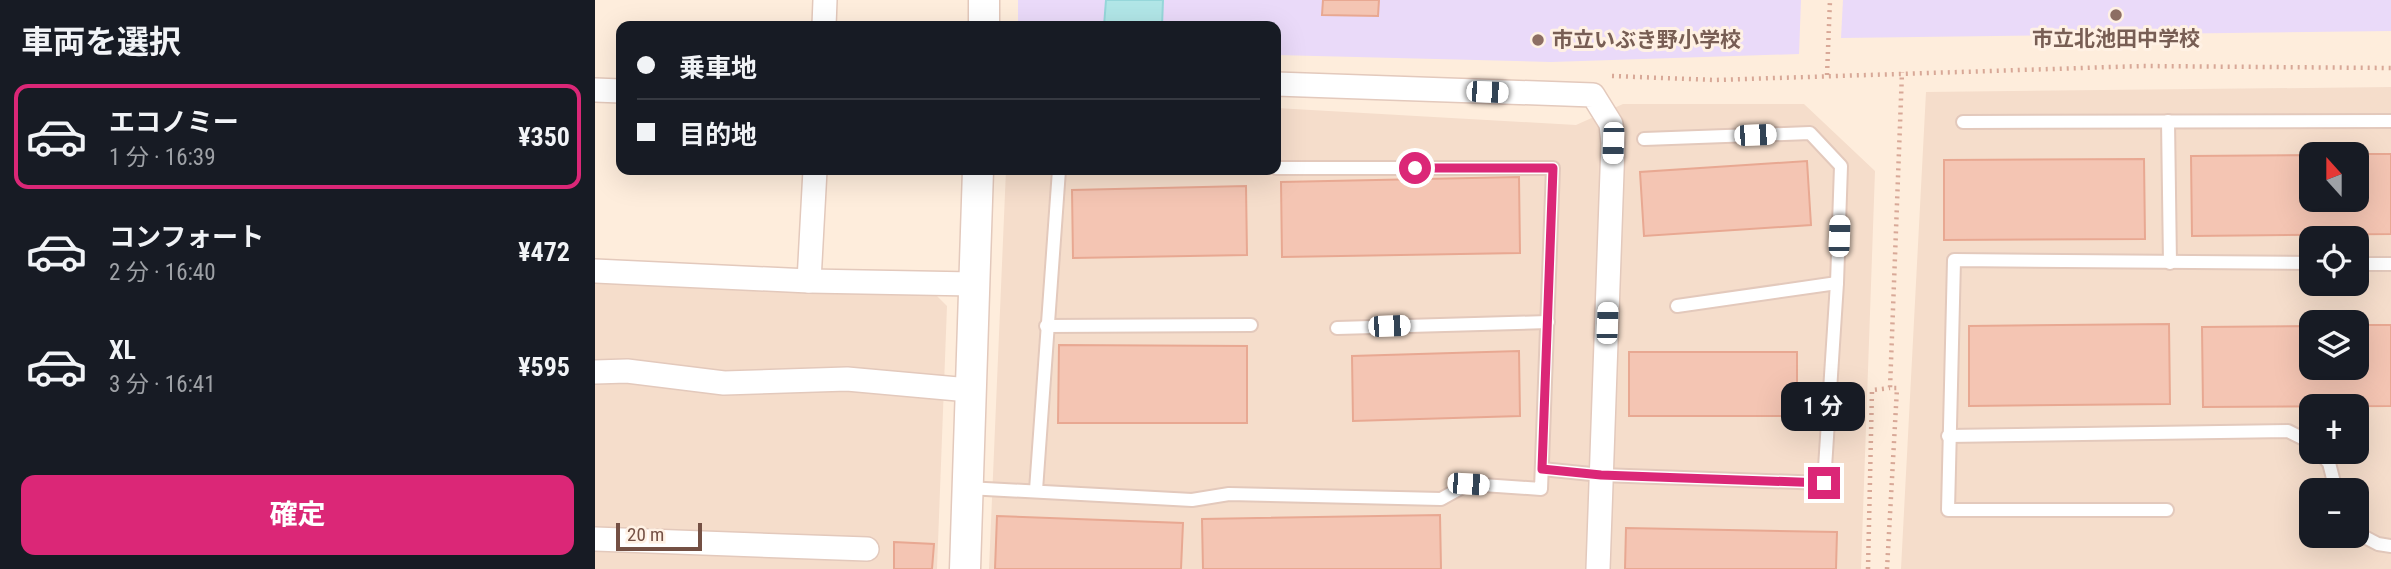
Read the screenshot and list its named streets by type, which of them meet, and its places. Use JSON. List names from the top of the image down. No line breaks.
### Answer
{"places":["市立北池田中学校","市立いぶき野小学校"],"scale_bar":"20 m","north":"top","page":{"heading":"車両を選択","banner":["乗車地","目的地"],"list":[{"name":"エコノミー","note":"1 分 · 16:39","value":"¥350"},{"name":"コンフォート","note":"2 分 · 16:40","value":"¥472"},{"name":"XL","note":"3 分 · 16:41","value":"¥595"}],"map_buttons":["+","−"],"bubble":"1 分","buttons":"確定","scale":"20 m"}}
